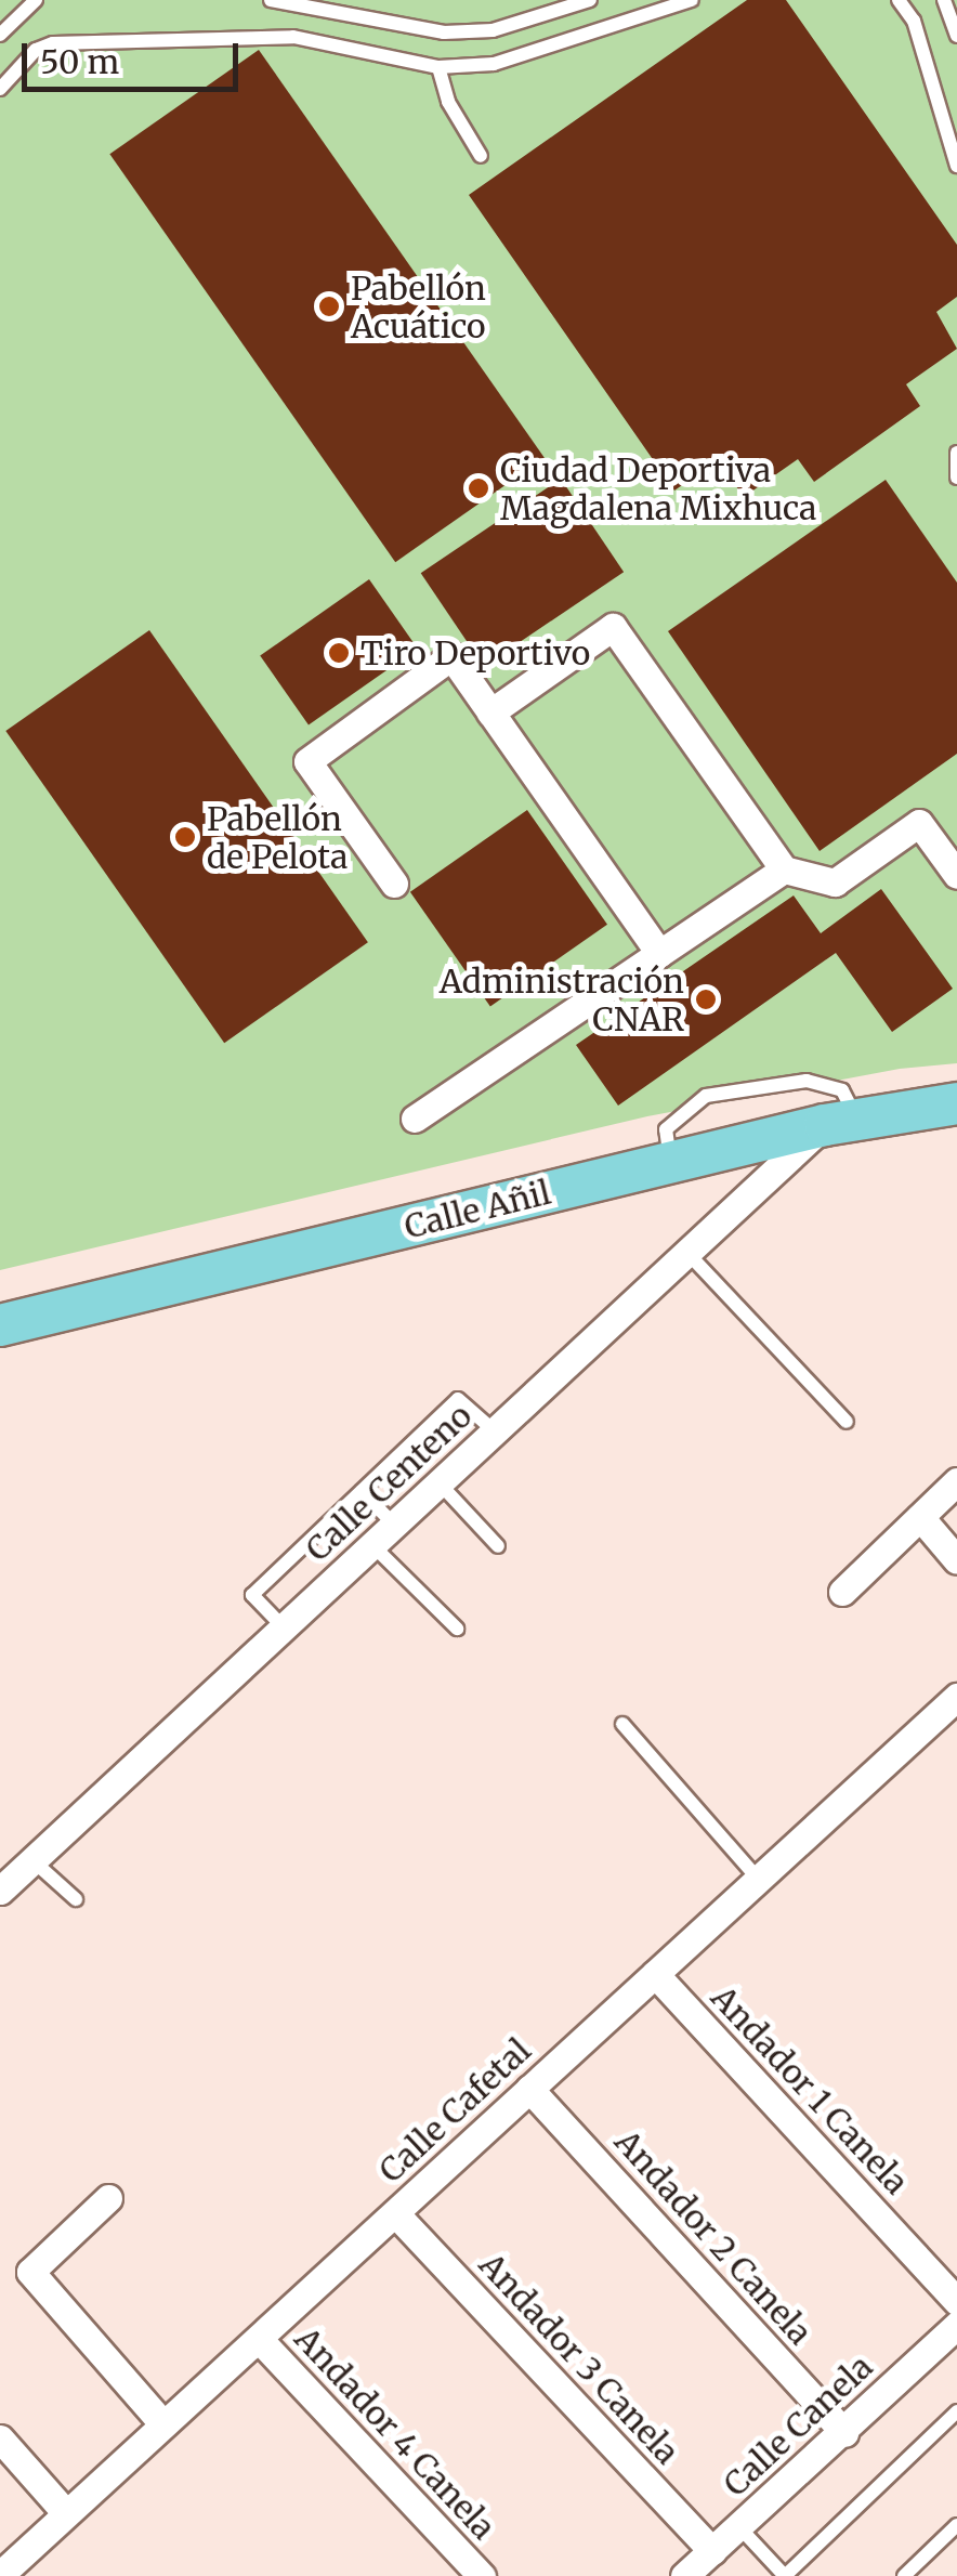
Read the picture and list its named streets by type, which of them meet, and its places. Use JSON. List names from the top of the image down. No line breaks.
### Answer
{"streets":{"main road":["Calle Añil"],"street":["Calle Centeno","Andador 1 Canela","Calle Cafetal","Andador 2 Canela","Andador 3 Canela","Calle Canela","Andador 4 Canela"]},"crossings":[["Calle Añil","Calle Centeno"],["Andador 1 Canela","Calle Cafetal"],["Calle Cafetal","Andador 2 Canela"],["Calle Cafetal","Andador 3 Canela"],["Calle Cafetal","Andador 4 Canela"],["Andador 2 Canela","Calle Canela"],["Andador 3 Canela","Calle Canela"]],"places":["Pabellón Acuático","Ciudad Deportiva Magdalena Mixhuca","Tiro Deportivo","Pabellón de Pelota","Administración CNAR"],"scale_bar":"50 m"}
